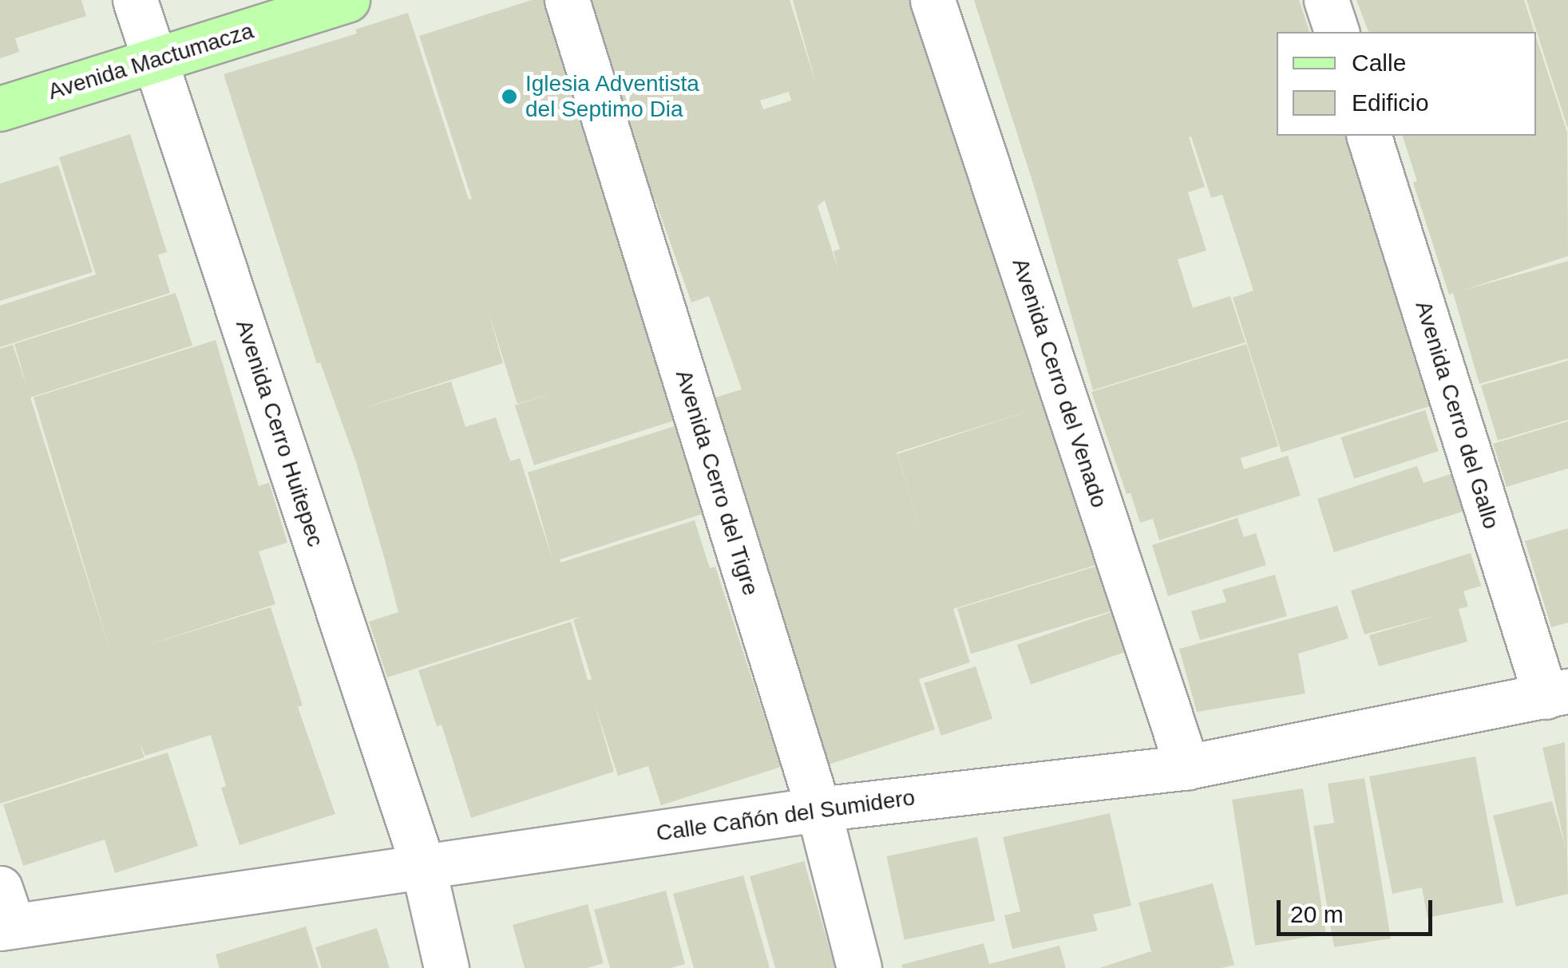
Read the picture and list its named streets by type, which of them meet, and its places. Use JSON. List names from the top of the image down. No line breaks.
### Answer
{"streets":{"street":["Avenida Mactumacza","Avenida Cerro del Venado","Avenida Cerro del Gallo","Avenida Cerro Huitepec","Avenida Cerro del Tigre","Calle Cañón del Sumidero"]},"crossings":[["Avenida Mactumacza","Avenida Cerro Huitepec"],["Avenida Cerro del Venado","Calle Cañón del Sumidero"],["Avenida Cerro del Gallo","Calle Cañón del Sumidero"],["Avenida Cerro Huitepec","Calle Cañón del Sumidero"],["Avenida Cerro del Tigre","Calle Cañón del Sumidero"]],"places":["Iglesia Adventista del Septimo Dia"],"legend":["Calle","Edificio"],"scale_bar":"20 m"}
